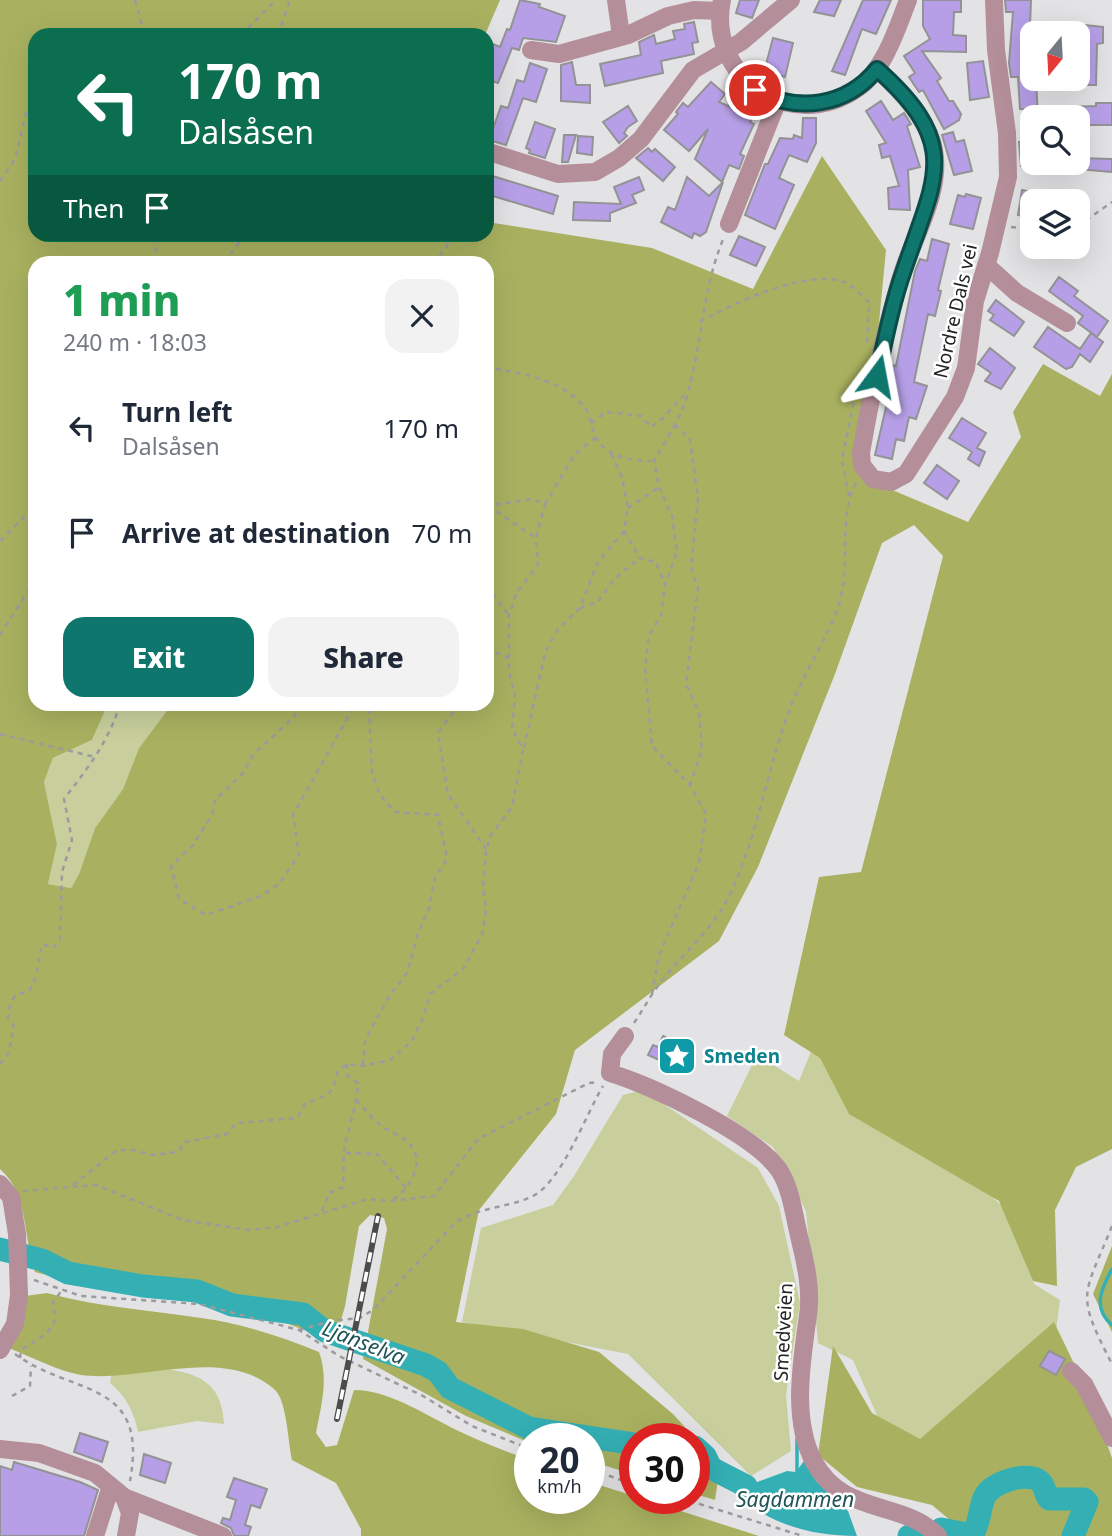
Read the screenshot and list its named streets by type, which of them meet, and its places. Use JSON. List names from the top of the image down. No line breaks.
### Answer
{"streets":{"street":["Nordre Dals vei","Smedveien"]},"water":["Ljanselva","Sagdammen"],"places":{"place":["Smeden"]},"north":"bottom","page":{"turn":["170 m","Dalsåsen"],"then":"Then","heading":["1 min","240 m · 18:03"],"list":[{"name":"Turn left","note":"Dalsåsen","value":"170 m"},{"name":"Arrive at destination","value":"70 m"}],"buttons":["Exit","Share"],"speed":"20 km/h","limit":"30"}}
